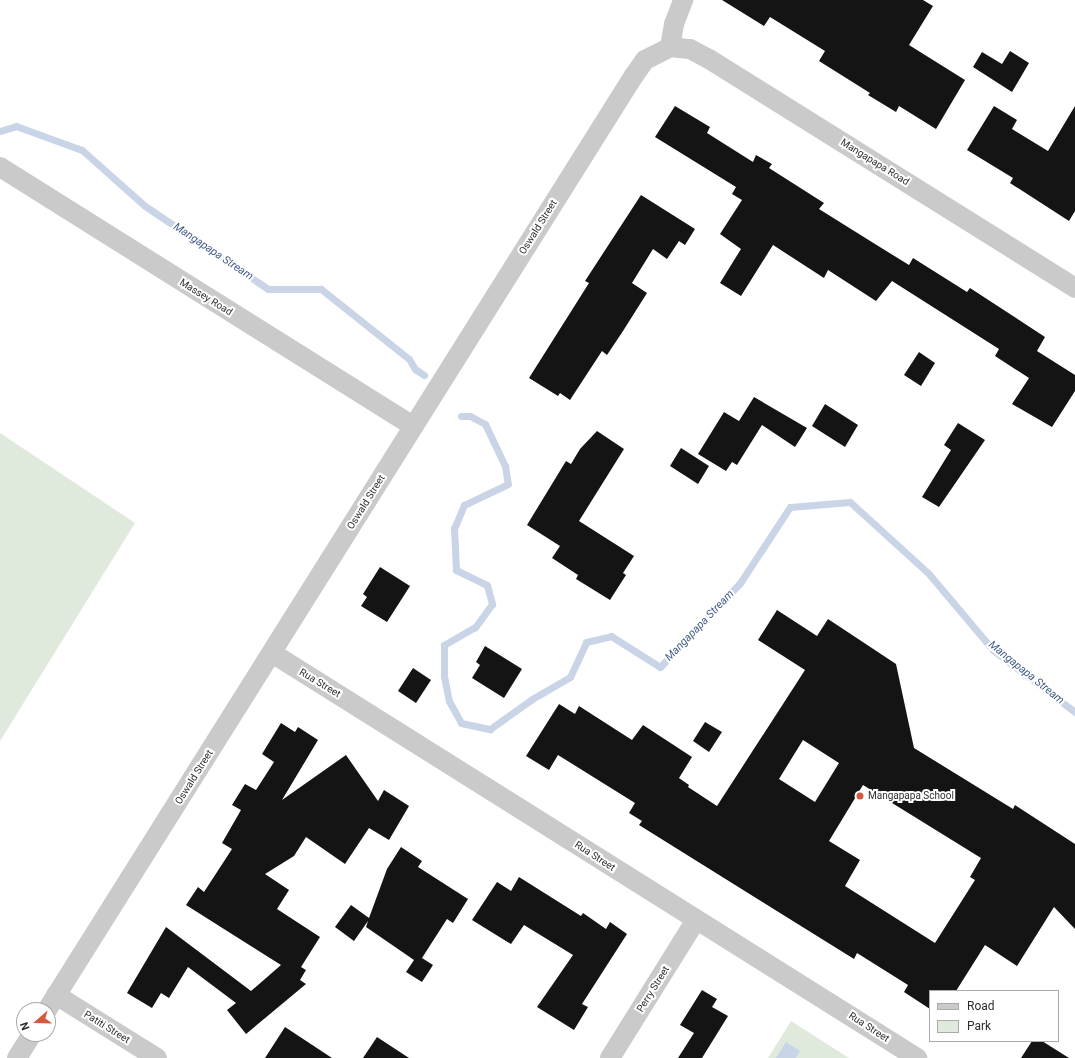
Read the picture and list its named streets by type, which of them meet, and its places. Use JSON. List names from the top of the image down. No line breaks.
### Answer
{"streets":{"street":["Mangapapa Road","Oswald Street","Massey Road","Rua Street","Perry Street","Patiti Street"]},"crossings":[["Mangapapa Road","Oswald Street"],["Oswald Street","Massey Road"],["Oswald Street","Rua Street"],["Rua Street","Perry Street"]],"water":["Mangapapa Stream"],"places":["Mangapapa School"],"legend":["Road","Park"],"north":"left"}
